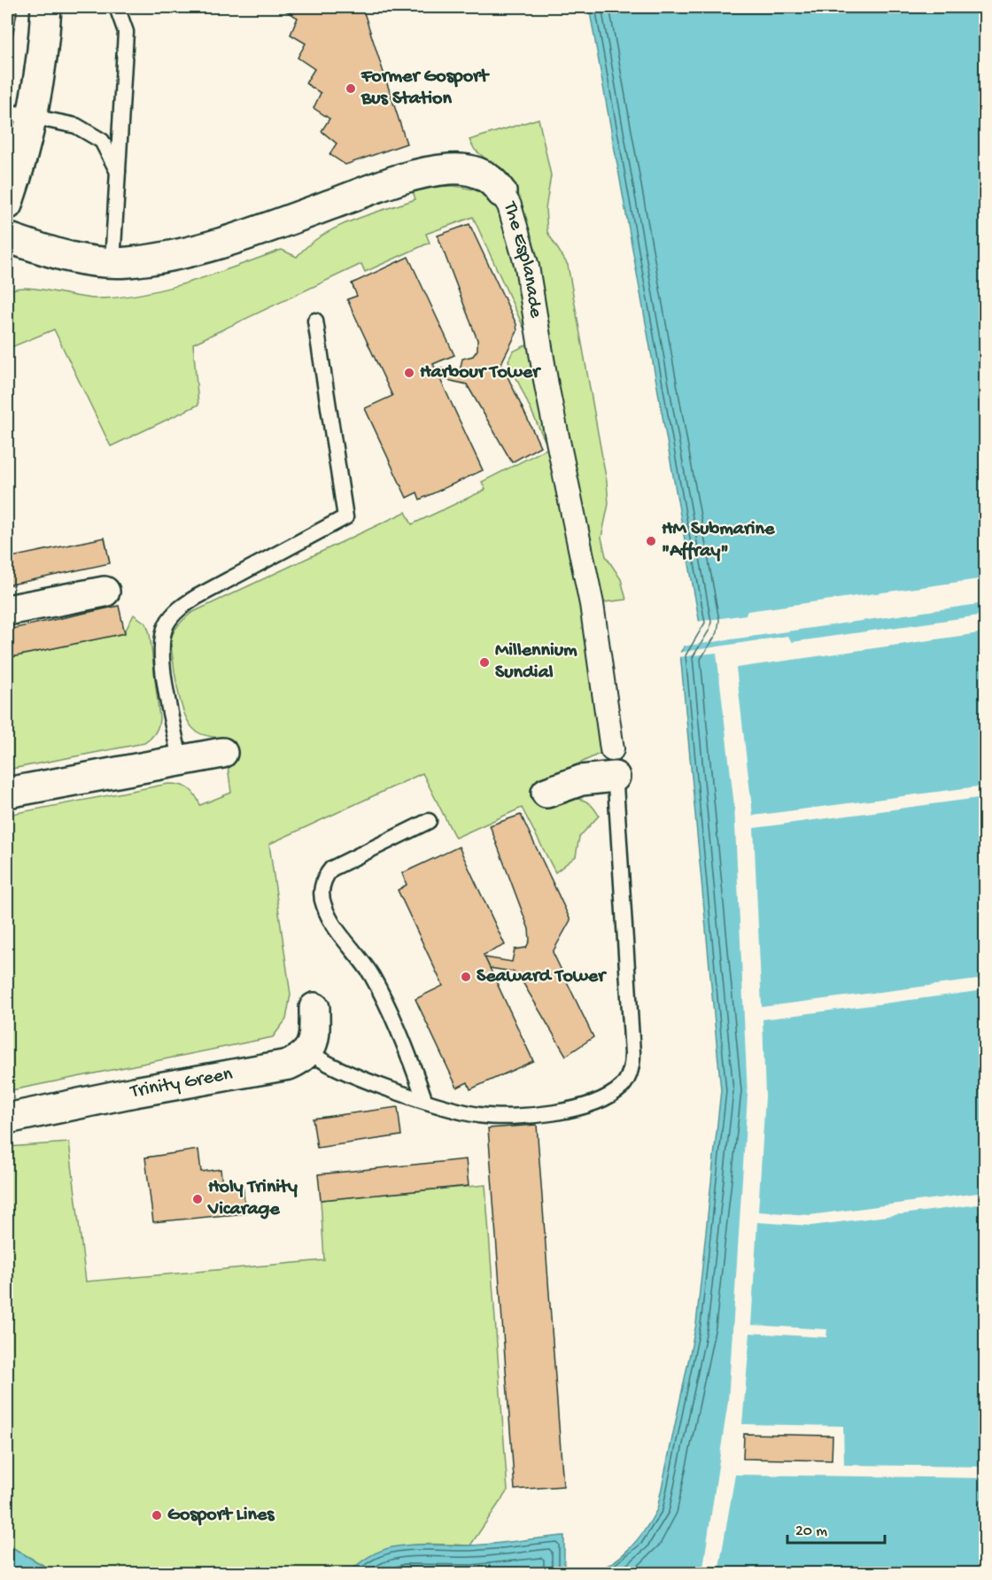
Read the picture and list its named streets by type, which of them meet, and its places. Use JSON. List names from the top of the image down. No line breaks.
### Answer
{"streets":{"street":["The Esplanade","Trinity Green"]},"places":["Former Gosport Bus Station","Harbour Tower","HM Submarine \"Affray\"","Millennium Sundial","Seaward Tower","Holy Trinity Vicarage","Gosport Lines"],"scale_bar":"20 m"}
